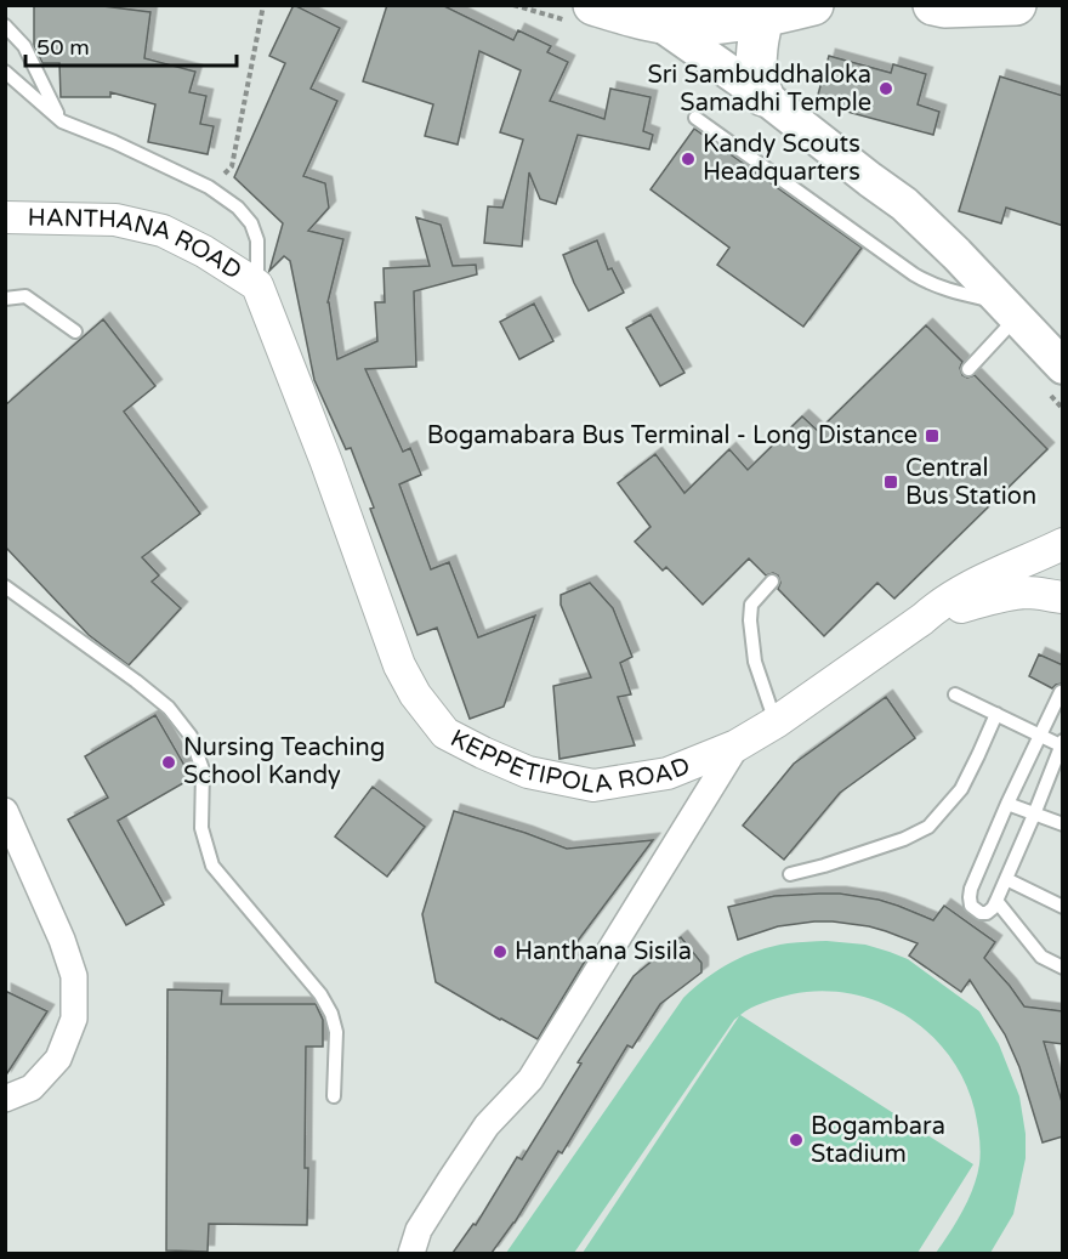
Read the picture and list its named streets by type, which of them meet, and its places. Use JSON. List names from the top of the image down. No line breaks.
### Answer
{"streets":{"street":["HANTHANA ROAD","KEPPETIPOLA ROAD"]},"crossings":[["HANTHANA ROAD","KEPPETIPOLA ROAD"]],"places":{"other":["Sri Sambuddhaloka Samadhi Temple","Kandy Scouts Headquarters","Nursing Teaching School Kandy","Hanthana Sisila","Bogambara Stadium"],"transit":["Bogamabara Bus Terminal - Long Distance","Central Bus Station"]},"scale_bar":"50 m"}
